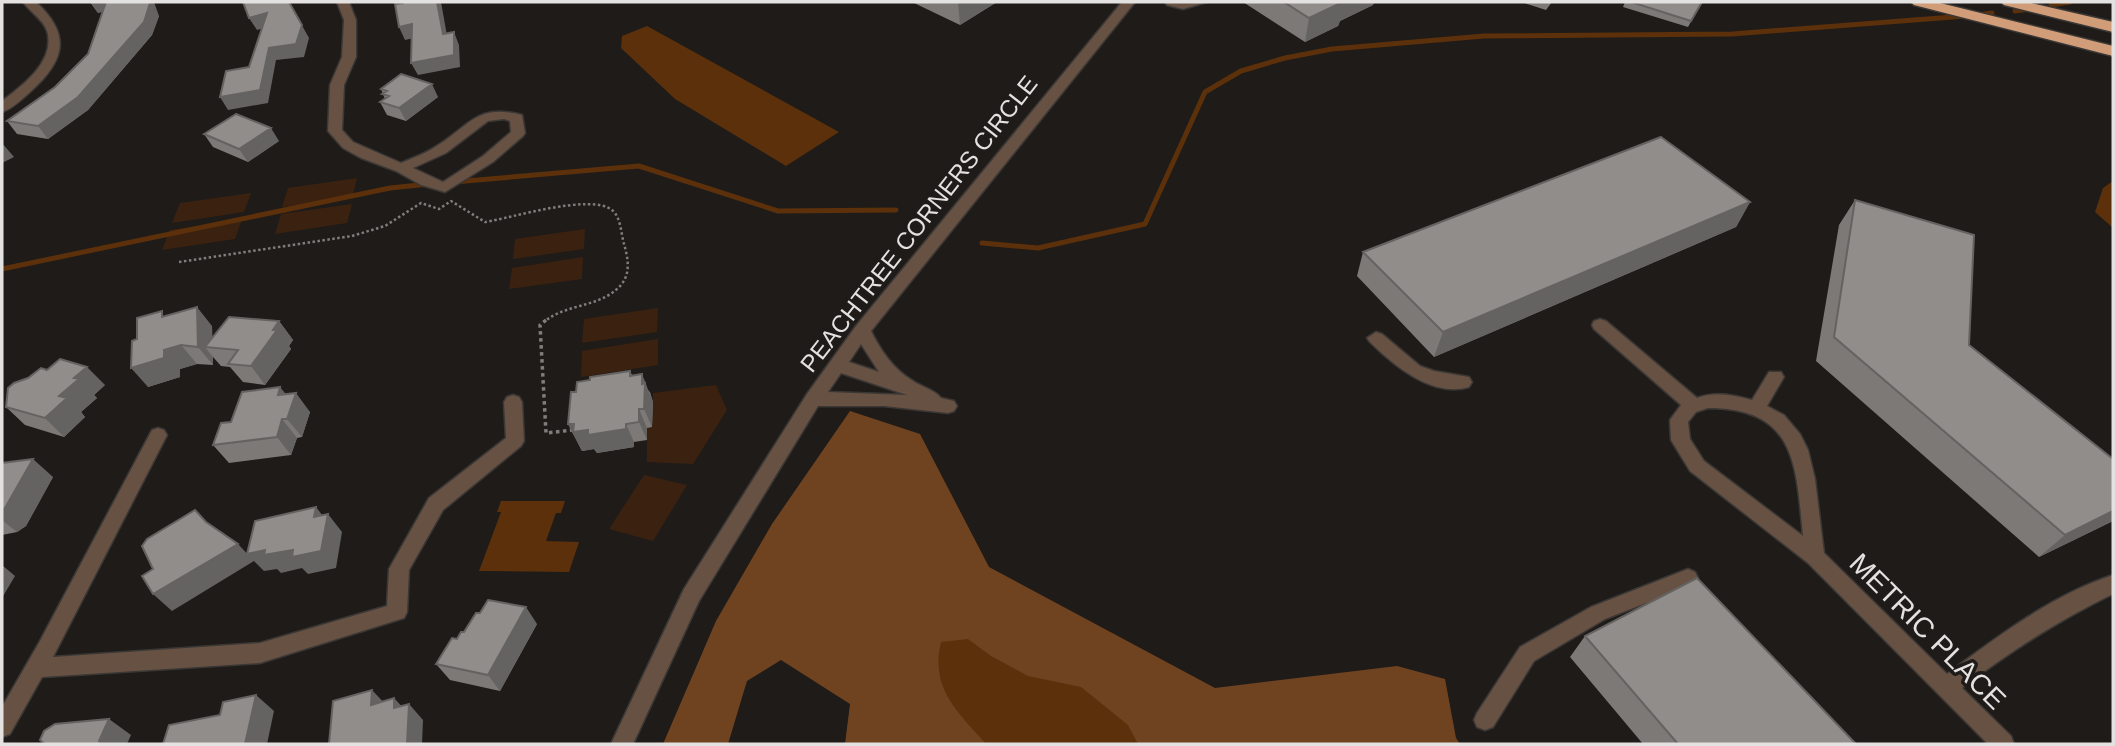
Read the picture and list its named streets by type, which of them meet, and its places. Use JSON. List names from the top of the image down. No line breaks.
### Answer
{"streets":{"street":["PEACHTREE CORNERS CIRCLE","METRIC PLACE"]}}
